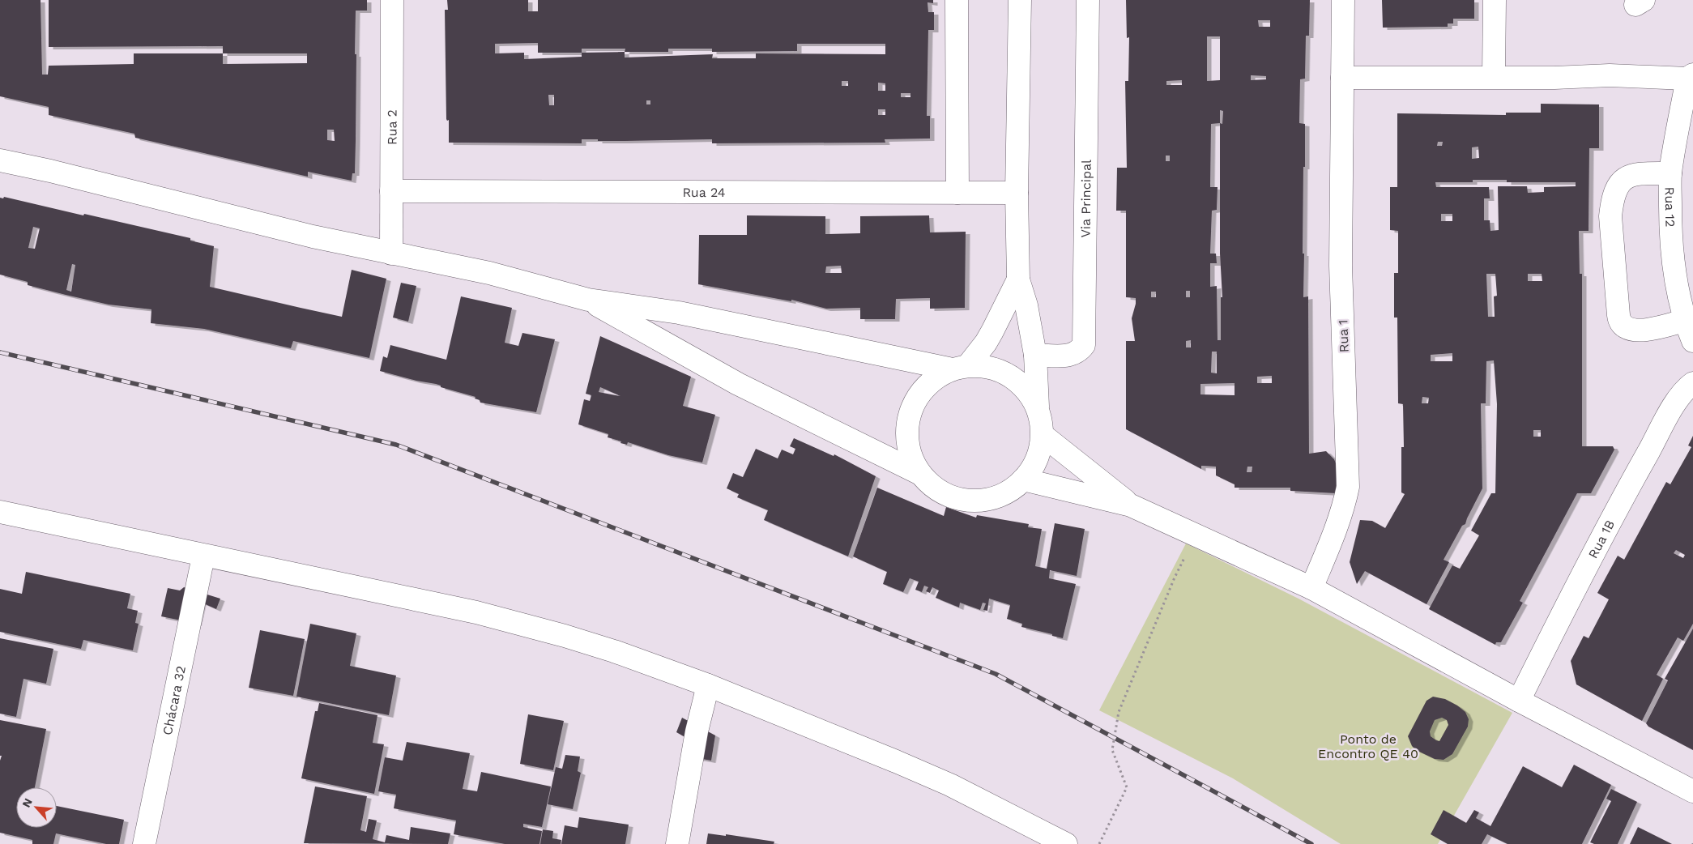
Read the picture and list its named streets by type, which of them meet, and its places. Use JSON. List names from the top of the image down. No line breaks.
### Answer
{"streets":{"street":["Rua 2","Rua 24","Via Principal","Rua 12","Rua 1","Rua 1B","Chácara 32"]},"crossings":[["Rua 2","Rua 24"]],"parks":["Ponto de Encontro QE 40"],"north":"top left"}
